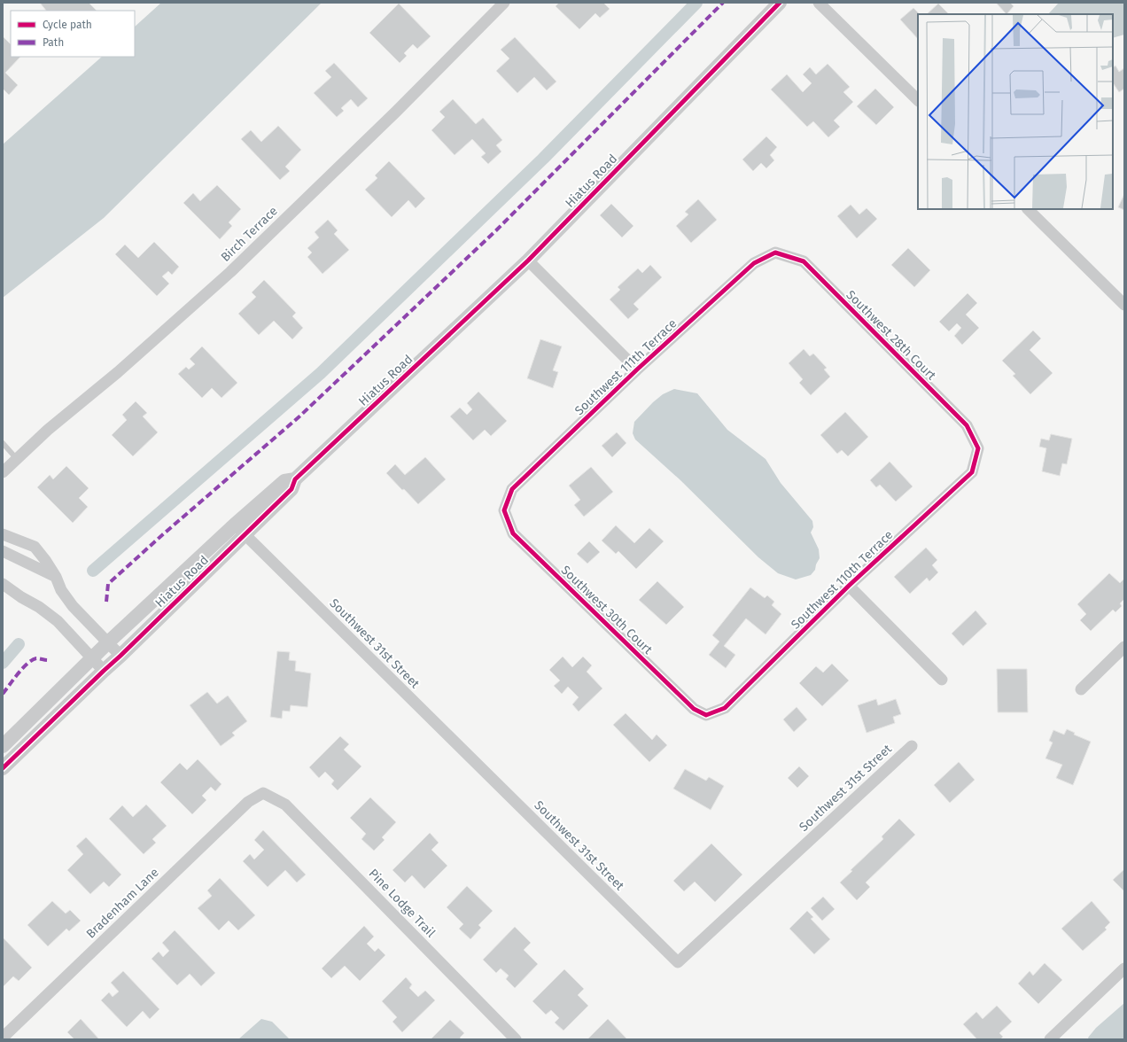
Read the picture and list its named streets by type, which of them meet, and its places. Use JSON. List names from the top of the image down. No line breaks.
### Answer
{"streets":{"street":["Hiatus Road","Birch Terrace","Southwest 28th Court","Southwest 111th Terrace","Southwest 110th Terrace","Southwest 30th Court","Southwest 31st Street","Bradenham Lane","Pine Lodge Trail"]},"crossings":[["Hiatus Road","Southwest 31st Street"],["Southwest 28th Court","Southwest 111th Terrace"],["Southwest 28th Court","Southwest 110th Terrace"],["Southwest 111th Terrace","Southwest 30th Court"],["Southwest 110th Terrace","Southwest 30th Court"],["Bradenham Lane","Pine Lodge Trail"]],"legend":["Cycle path","Path"]}
